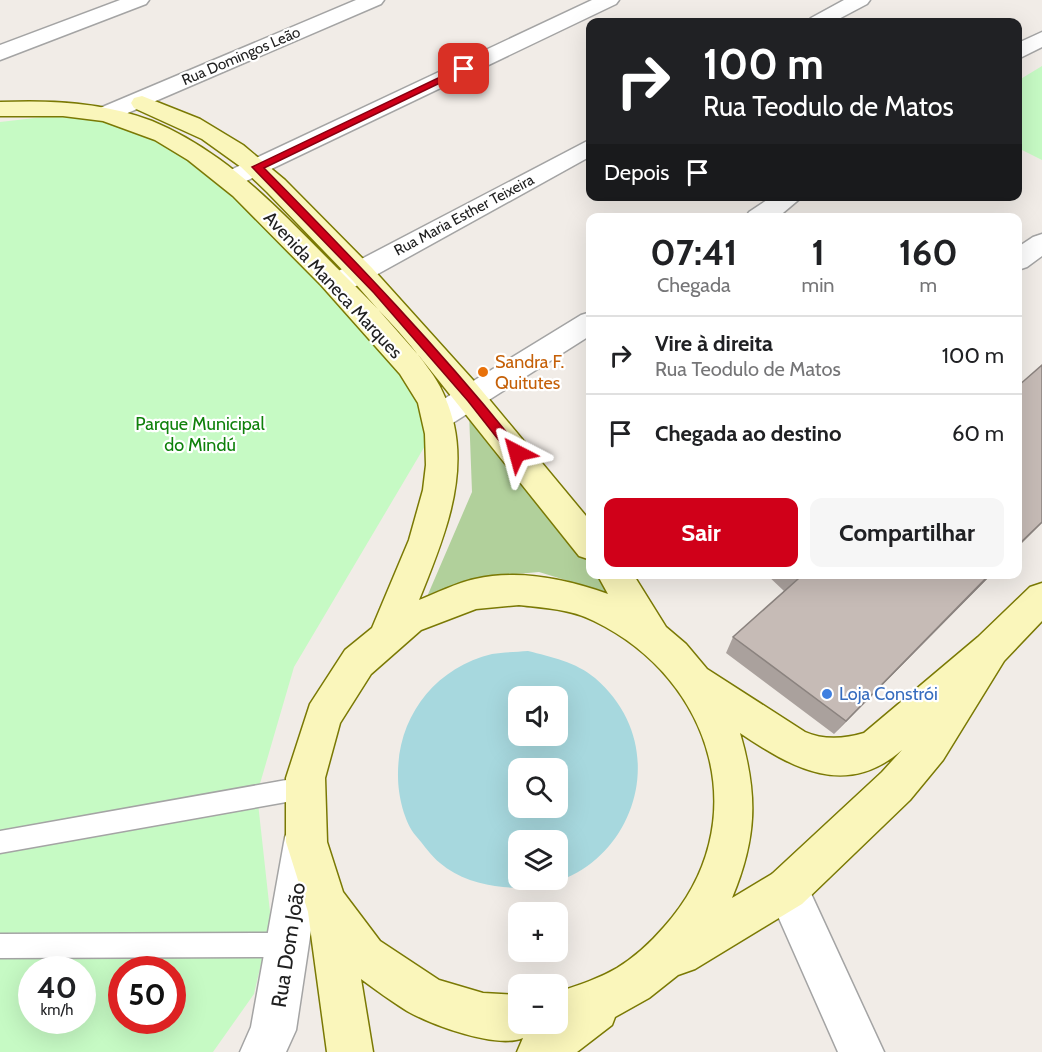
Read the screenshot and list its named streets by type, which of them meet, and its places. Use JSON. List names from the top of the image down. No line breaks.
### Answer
{"streets":{"main road":["Avenida Maneca Marques"],"street":["Rua Domingos Leão","Rua Maria Esther Teixeira","Rua Dom João"]},"crossings":[["Rua Domingos Leão","Avenida Maneca Marques"],["Rua Maria Esther Teixeira","Avenida Maneca Marques"]],"parks":["Parque Municipal do Mindú"],"places":["Sandra F. Quitutes","Loja Constrói"],"page":{"turn":["100 m","Rua Teodulo de Matos"],"then":"Depois","eta":["07:41","Chegada","1","min","160","m"],"list":[{"name":"Vire à direita","note":"Rua Teodulo de Matos","value":"100 m"},{"name":"Chegada ao destino","value":"60 m"}],"buttons":["Sair","Compartilhar"],"map_buttons":["+","−"],"speed":"40 km/h","limit":"50"}}
